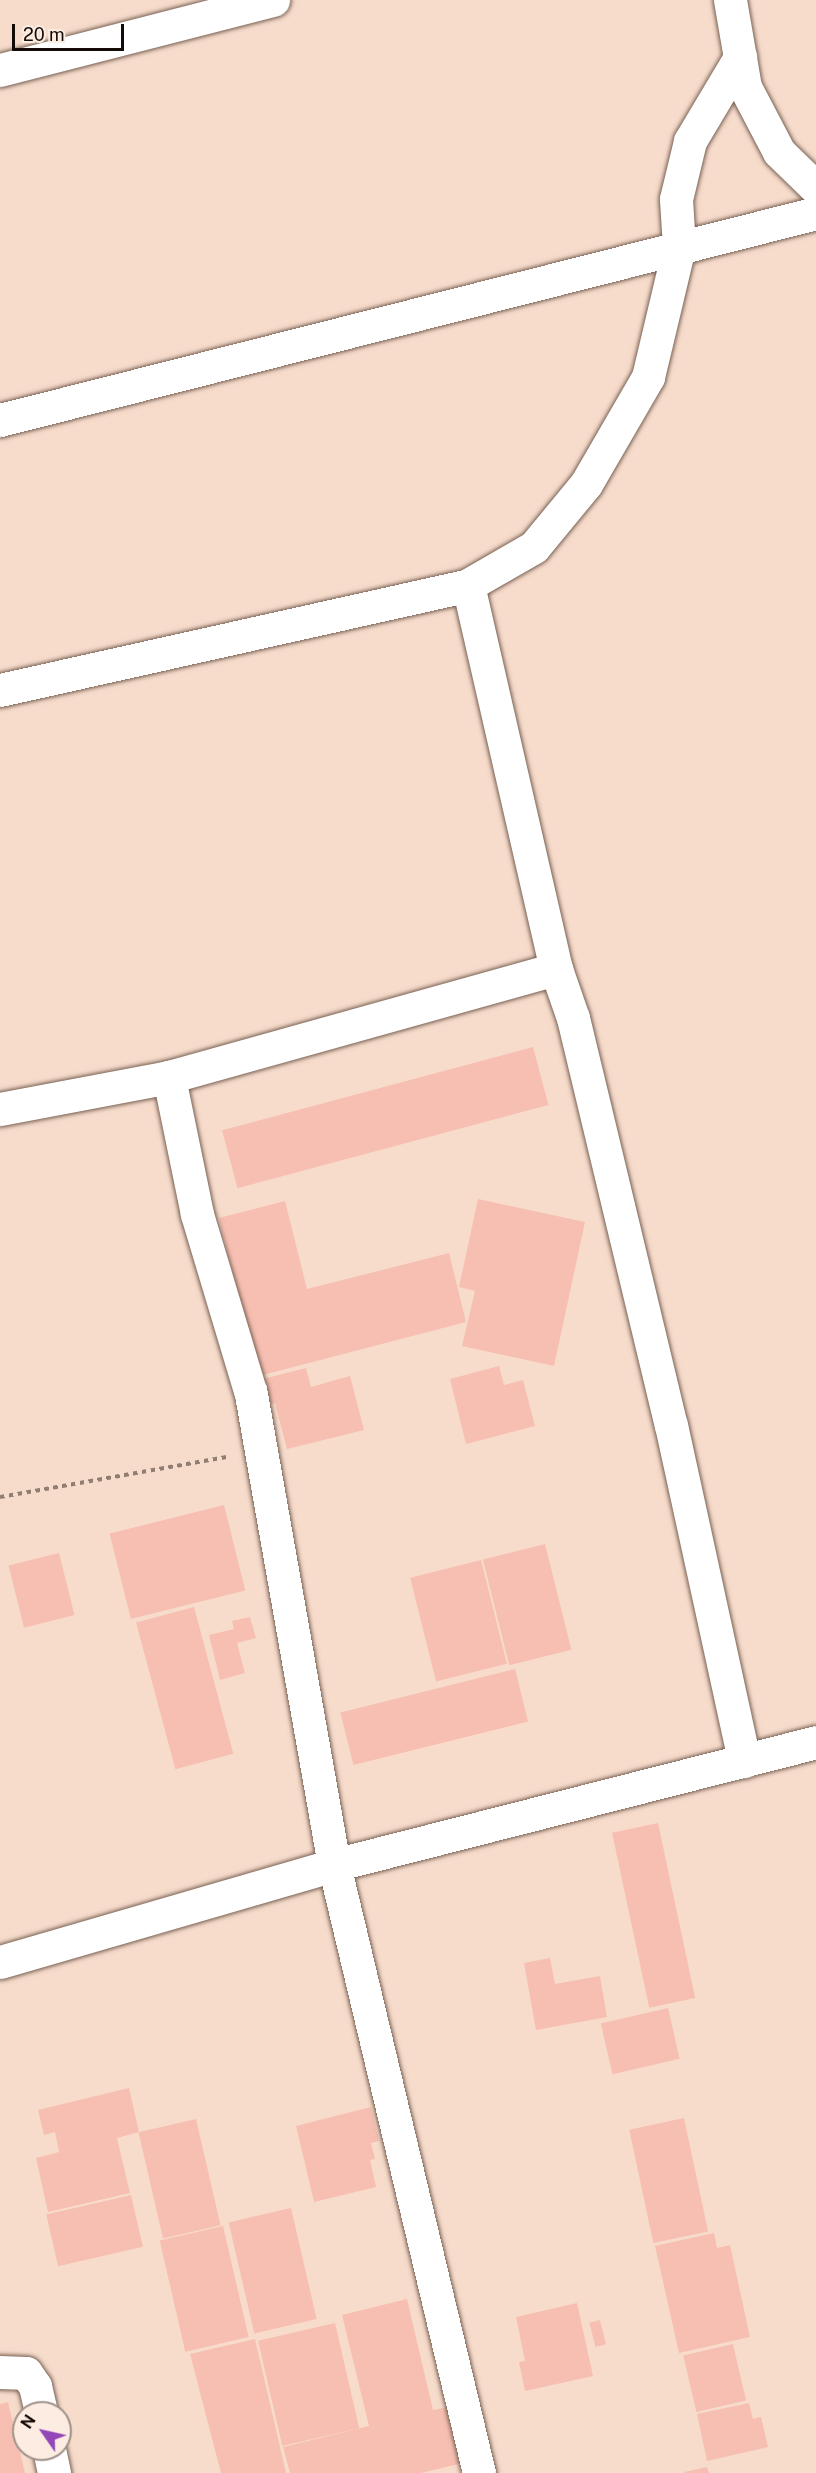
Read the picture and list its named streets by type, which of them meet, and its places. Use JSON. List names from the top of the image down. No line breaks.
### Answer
{"scale_bar":"20 m","north":"top left"}
